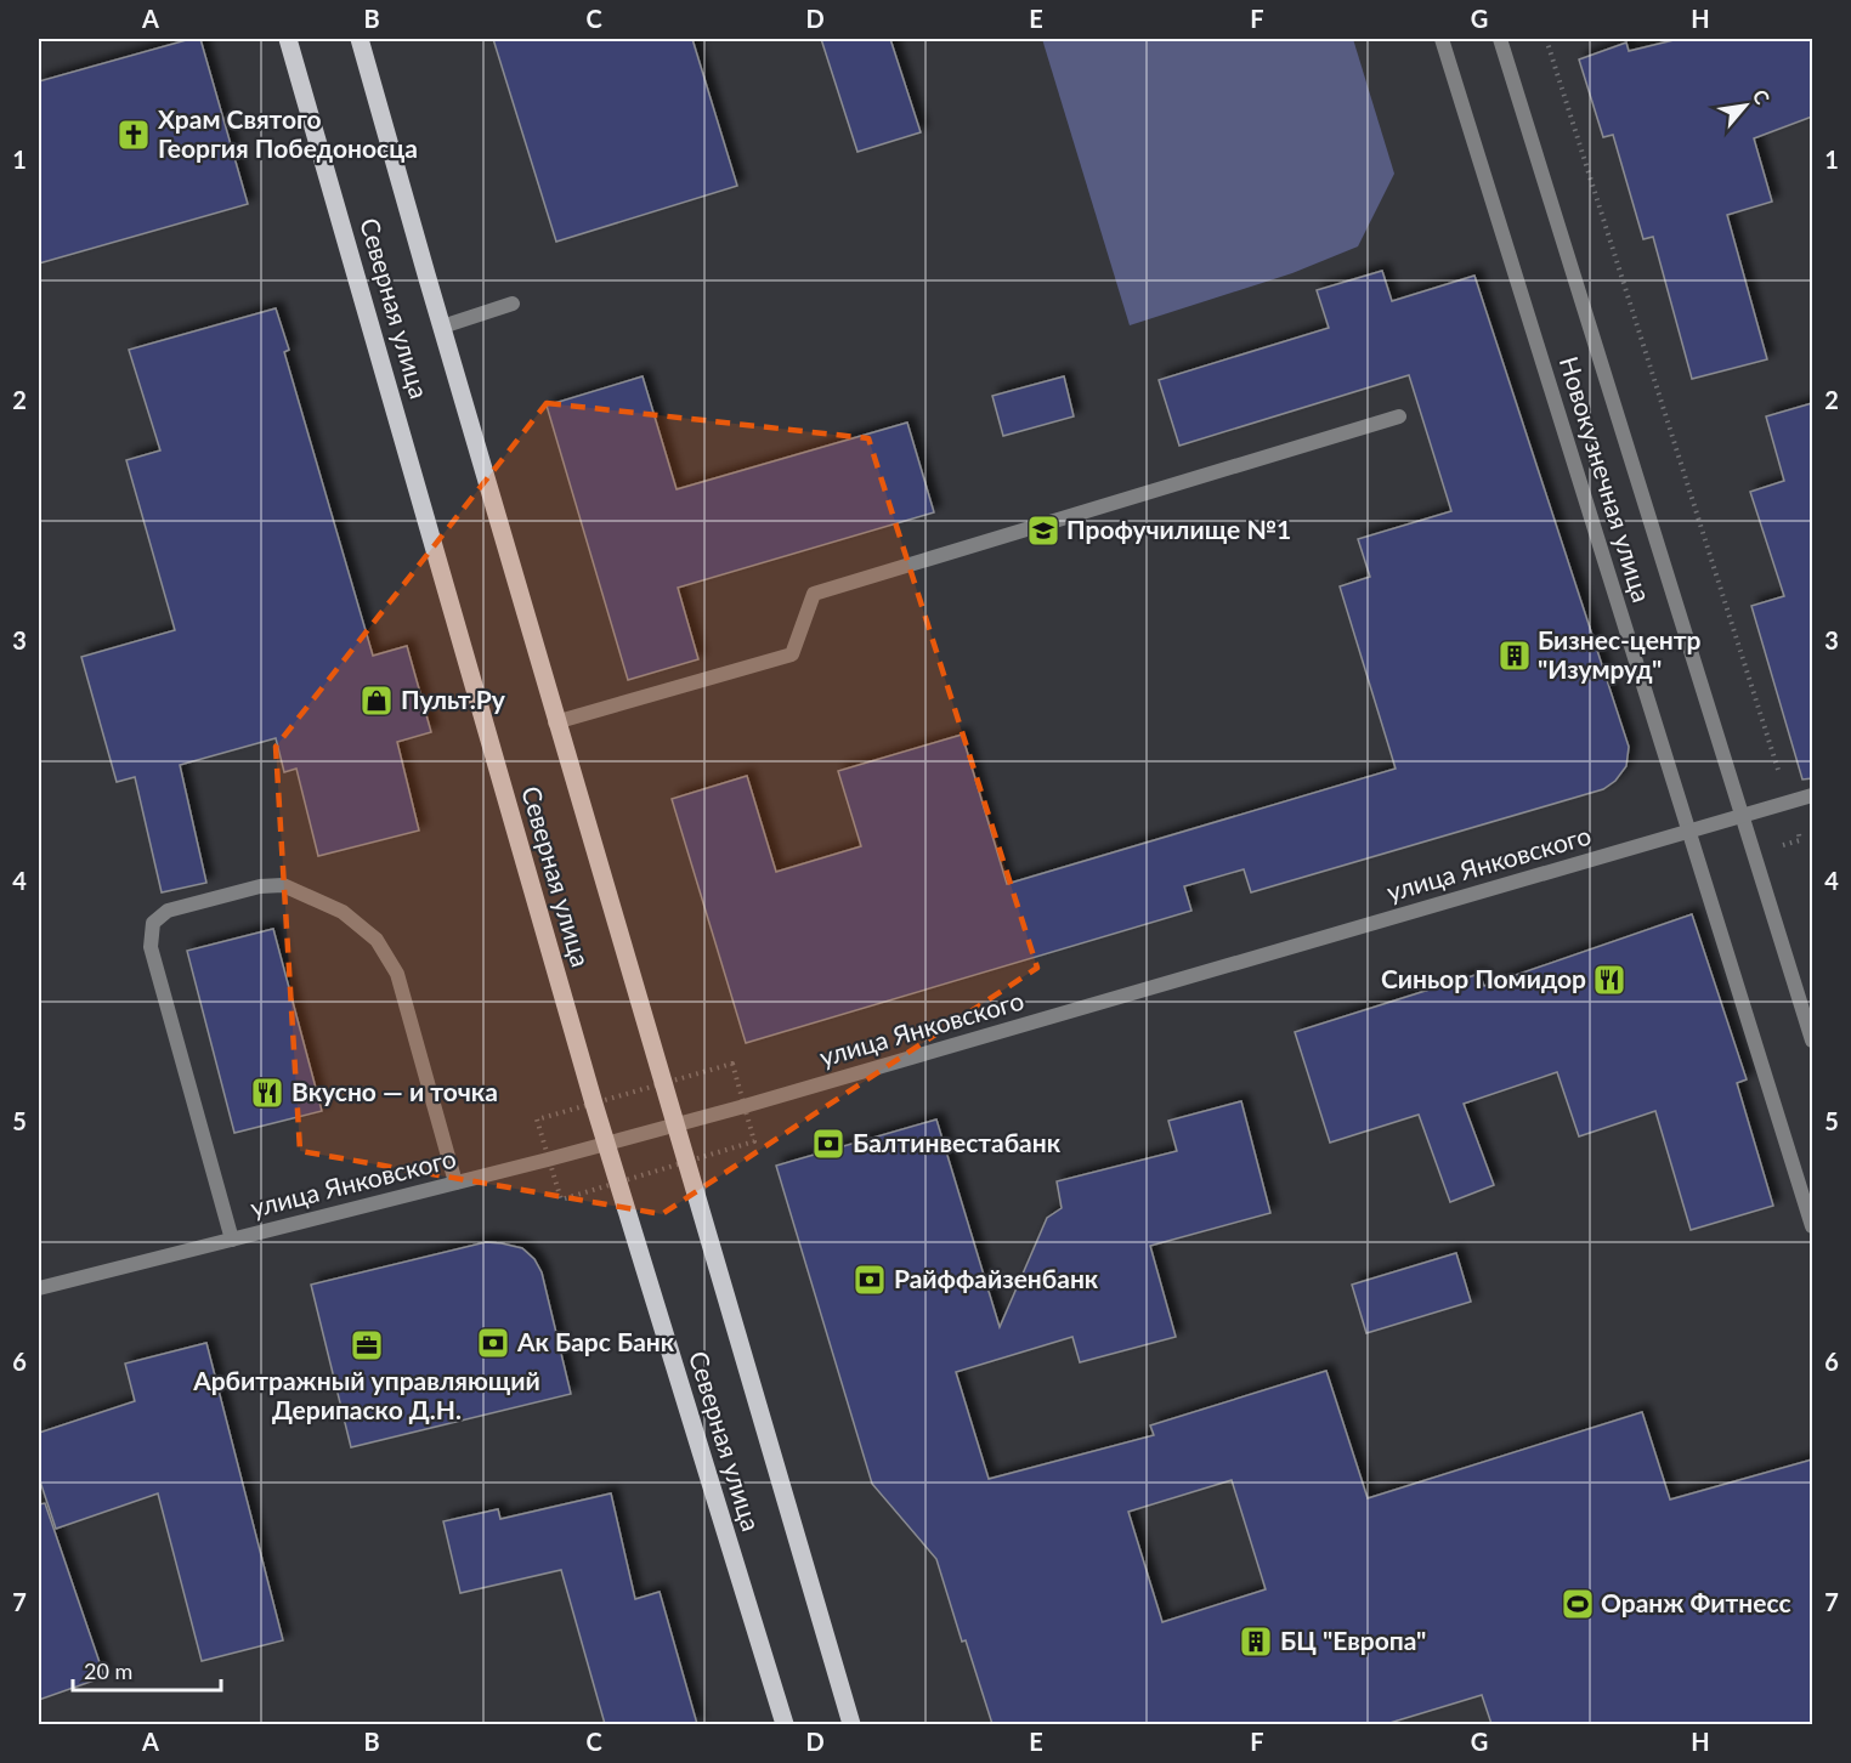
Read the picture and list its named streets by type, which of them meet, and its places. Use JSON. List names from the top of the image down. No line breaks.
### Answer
{"streets":{"main road":["Северная улица"],"street":["Новокузнечная улица","улица Янковского"]},"crossings":[["Северная улица","улица Янковского"],["Новокузнечная улица","улица Янковского"]],"places":{"church":["Храм Святого Георгия Победоносца"],"school or university":["Профучилище №1"],"building":["Бизнес-центр \"Изумруд\"","БЦ \"Европа\""],"shop":["Пульт.Ру"],"restaurant":["Синьор Помидор","Вкусно — и точка"],"bank":["Балтинвестабанк","Райффайзенбанк","Ак Барс Банк"],"office":["Арбитражный управляющий Дерипаско Д.Н."],"sports":["Оранж Фитнесс"]},"scale_bar":"20 m","north":"top right","grid":{"columns":["A","B","C","D","E","F","G","H"],"rows":["1","2","3","4","5","6","7"]}}
